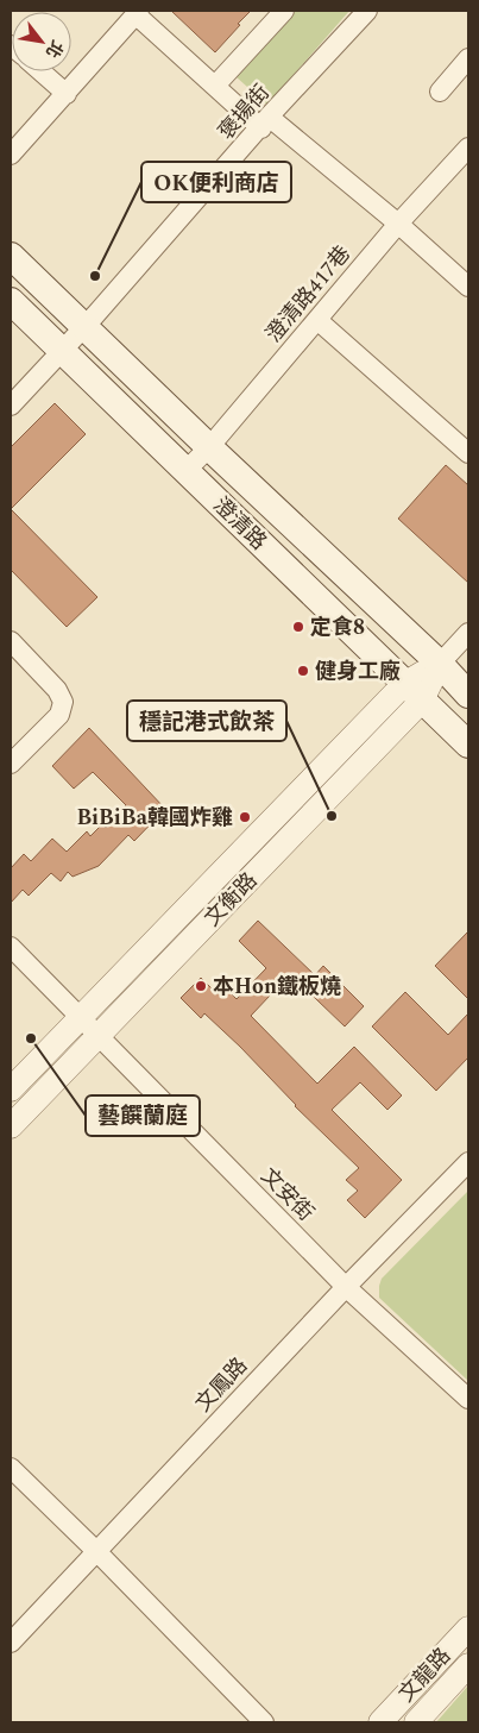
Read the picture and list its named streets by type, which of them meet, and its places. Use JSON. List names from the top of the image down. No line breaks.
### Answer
{"streets":{"main road":["澄清路"],"street":["褒揚街","澄清路417巷","文衡路","文安街","文鳳路","文龍路"]},"crossings":[["褒揚街","澄清路"],["澄清路417巷","澄清路"],["澄清路","文衡路"],["文衡路","文安街"],["文安街","文鳳路"]],"places":["OK便利商店","定食8","健身工廠","穩記港式飲茶","BiBiBa韓國炸雞","本Hon鐵板燒","藝饌蘭庭"],"north":"bottom right"}
